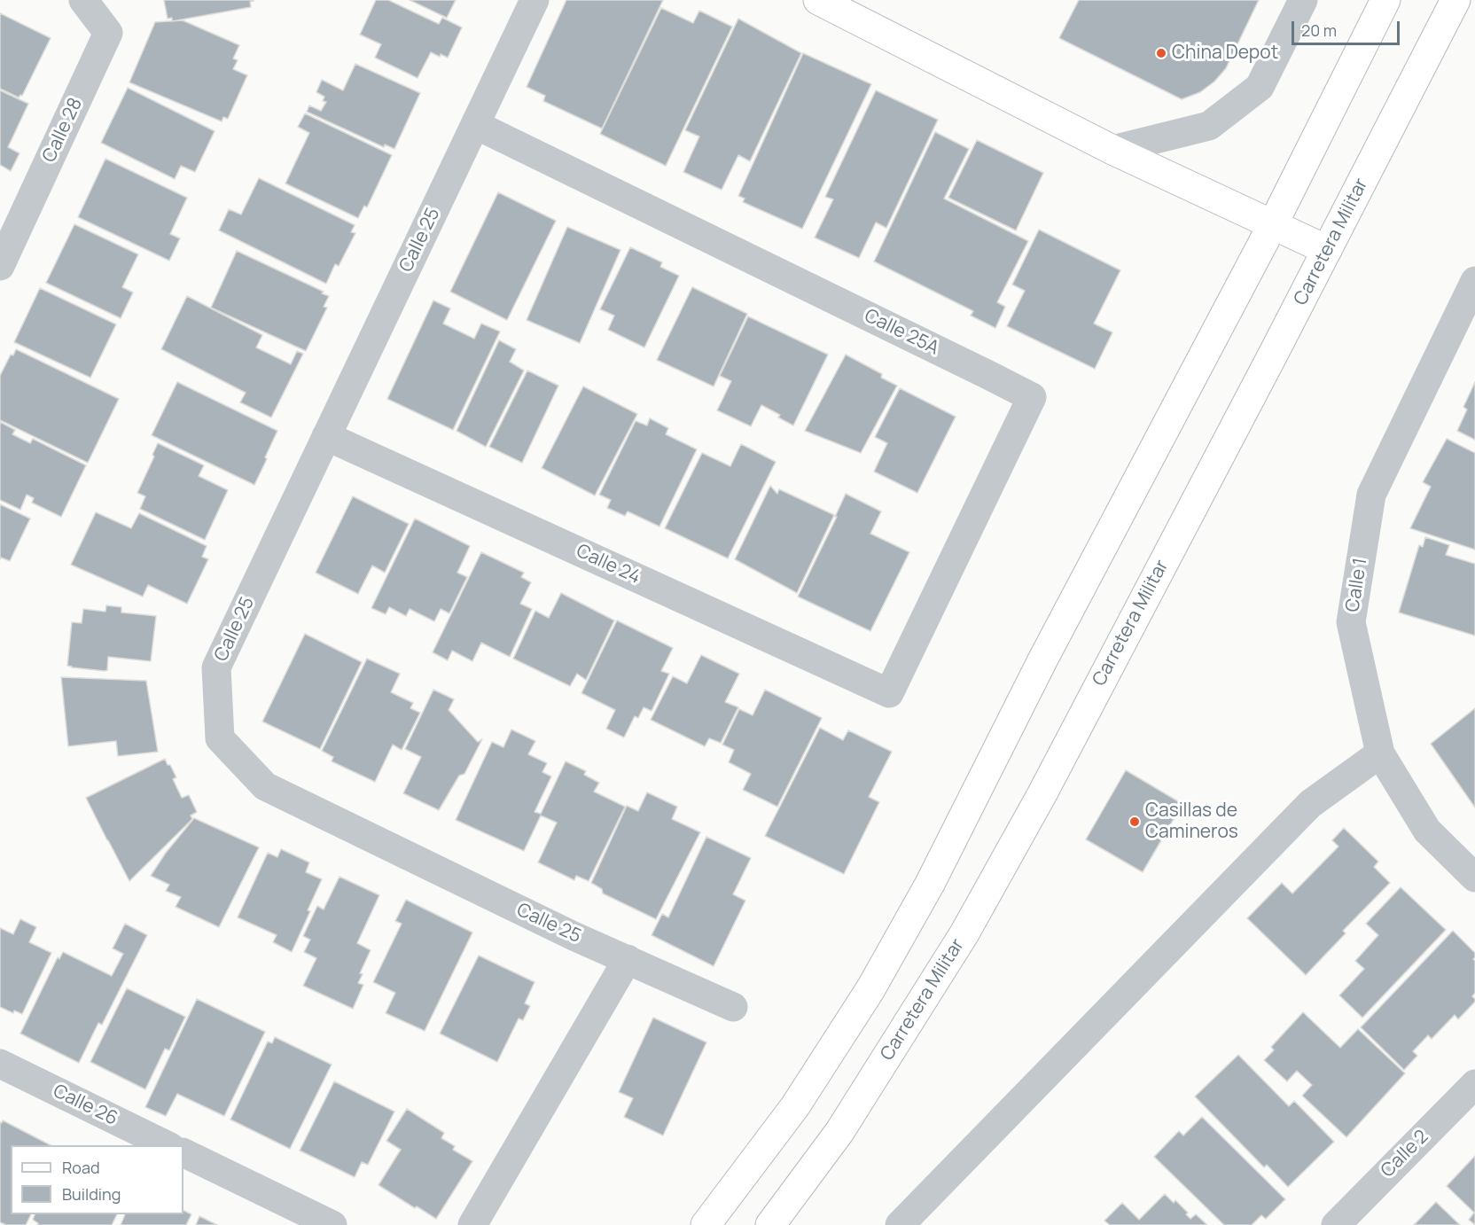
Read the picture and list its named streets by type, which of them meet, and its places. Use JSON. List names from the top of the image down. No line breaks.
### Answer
{"streets":{"main road":["Carretera Militar"],"street":["Calle 28","Calle 25","Calle 25A","Calle 24","Calle 1","Calle 26","Calle 2"]},"crossings":[["Calle 25","Calle 25A"],["Calle 25","Calle 24"],["Calle 25A","Calle 24"]],"places":["China Depot","Casillas de Camineros"],"legend":["Road","Building"],"scale_bar":"20 m"}
